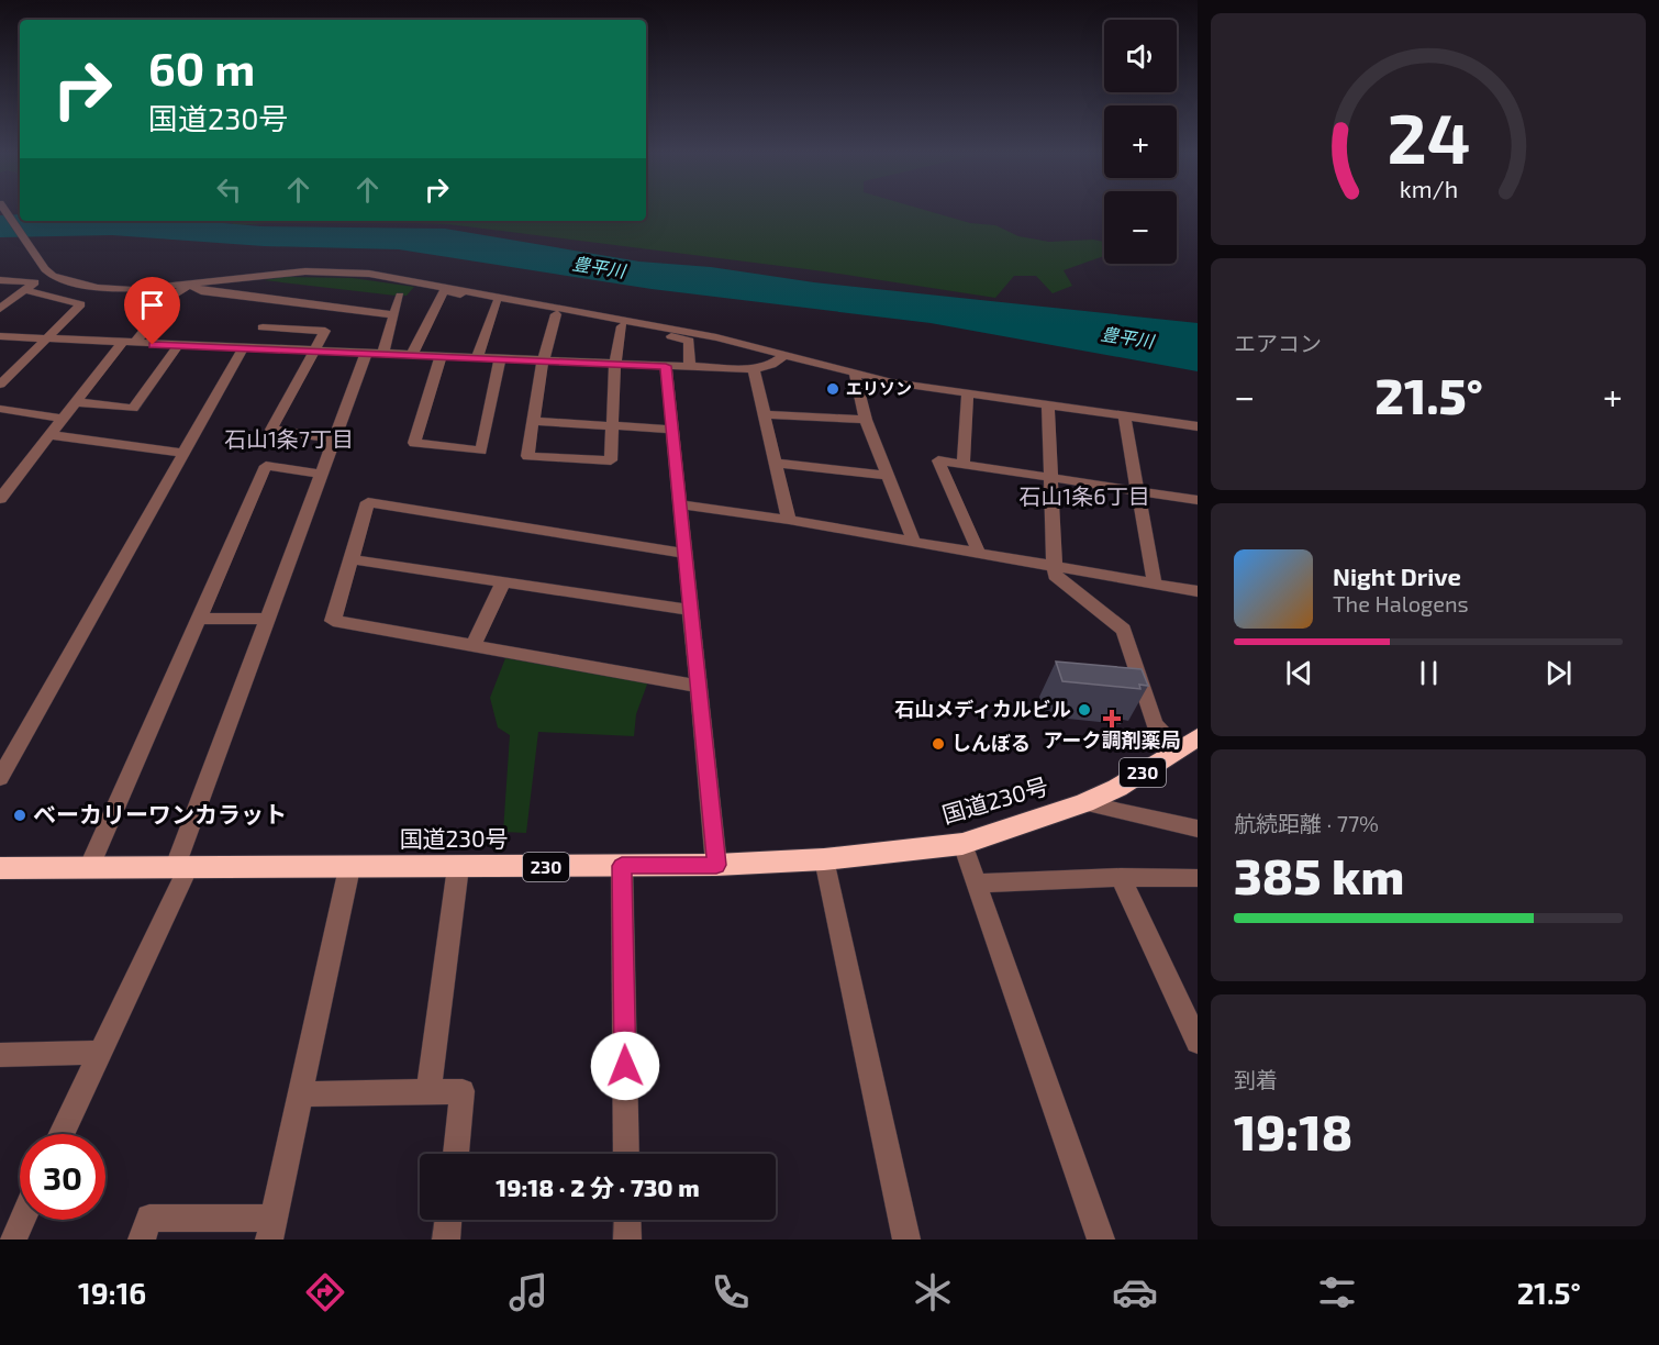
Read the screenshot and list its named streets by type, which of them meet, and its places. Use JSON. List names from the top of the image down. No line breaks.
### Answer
{"streets":{"highway":["230","国道230号"]},"districts":["石山1条7丁目","石山1条6丁目"],"water":["豊平川"],"places":{"other":["エリソン","石山メディカルビル","しんぼる","ベーカリーワンカラット"],"health":["アーク調剤薬局"]},"page":{"map_buttons":["+","−"],"turn":["60 m","国道230号"],"tile":["エアコン",["航続距離 · 77%","385 km"],["到着","19:18"]],"heat":["−","21.5°","+"],"song":["Night Drive","The Halogens"],"limit":"30","trip":"19:18 · 2 分 · 730 m","tabs":["19:16","21.5°"],"gauge":["24","km/h"]}}
